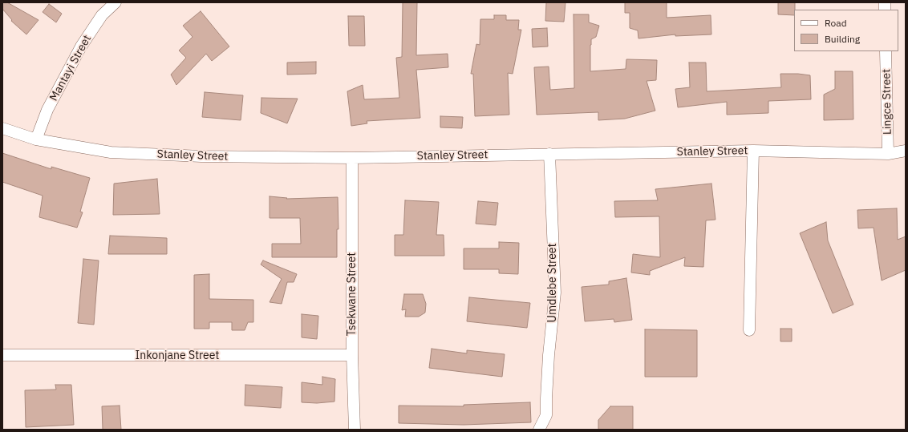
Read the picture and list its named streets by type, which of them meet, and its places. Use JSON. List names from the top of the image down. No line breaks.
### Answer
{"streets":{"street":["Mantayi Street","Lingce Street","Stanley Street","Umdlebe Street","Tsekwane Street","Inkonjane Street"]},"crossings":[["Mantayi Street","Stanley Street"],["Lingce Street","Stanley Street"],["Stanley Street","Umdlebe Street"],["Stanley Street","Tsekwane Street"],["Tsekwane Street","Inkonjane Street"]],"legend":["Road","Building"]}
